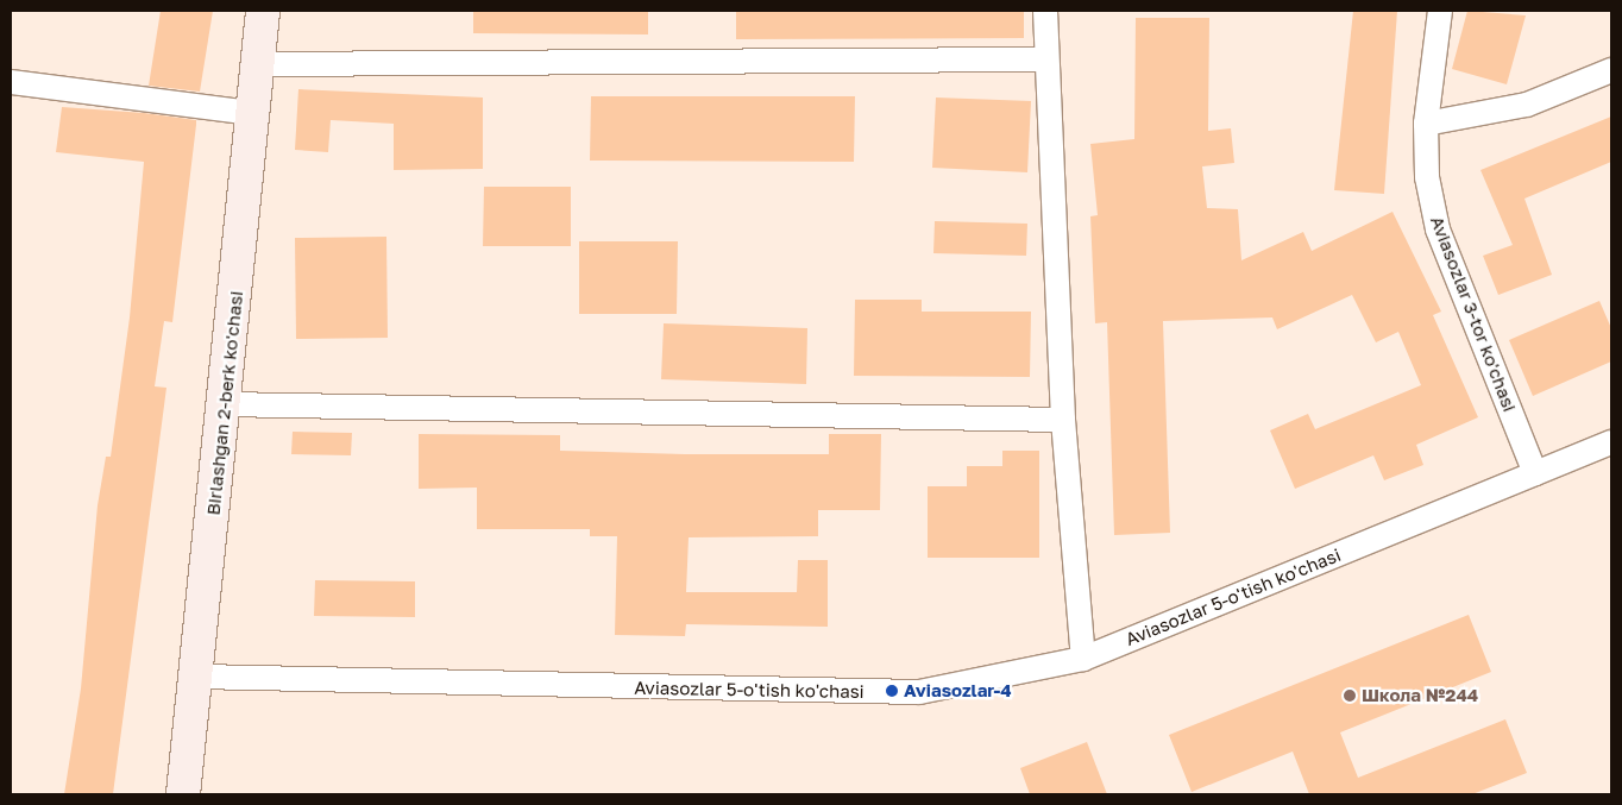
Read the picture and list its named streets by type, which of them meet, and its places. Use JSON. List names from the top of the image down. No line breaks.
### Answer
{"streets":{"street":["Aviasozlar 3-tor ko'chasi","Birlashgan 2-berk ko'chasi","Aviasozlar 5-o'tish ko'chasi"]},"crossings":[["Aviasozlar 3-tor ko'chasi","Aviasozlar 5-o'tish ko'chasi"],["Birlashgan 2-berk ko'chasi","Aviasozlar 5-o'tish ko'chasi"]],"places":["Aviasozlar-4","Школа №244"]}
